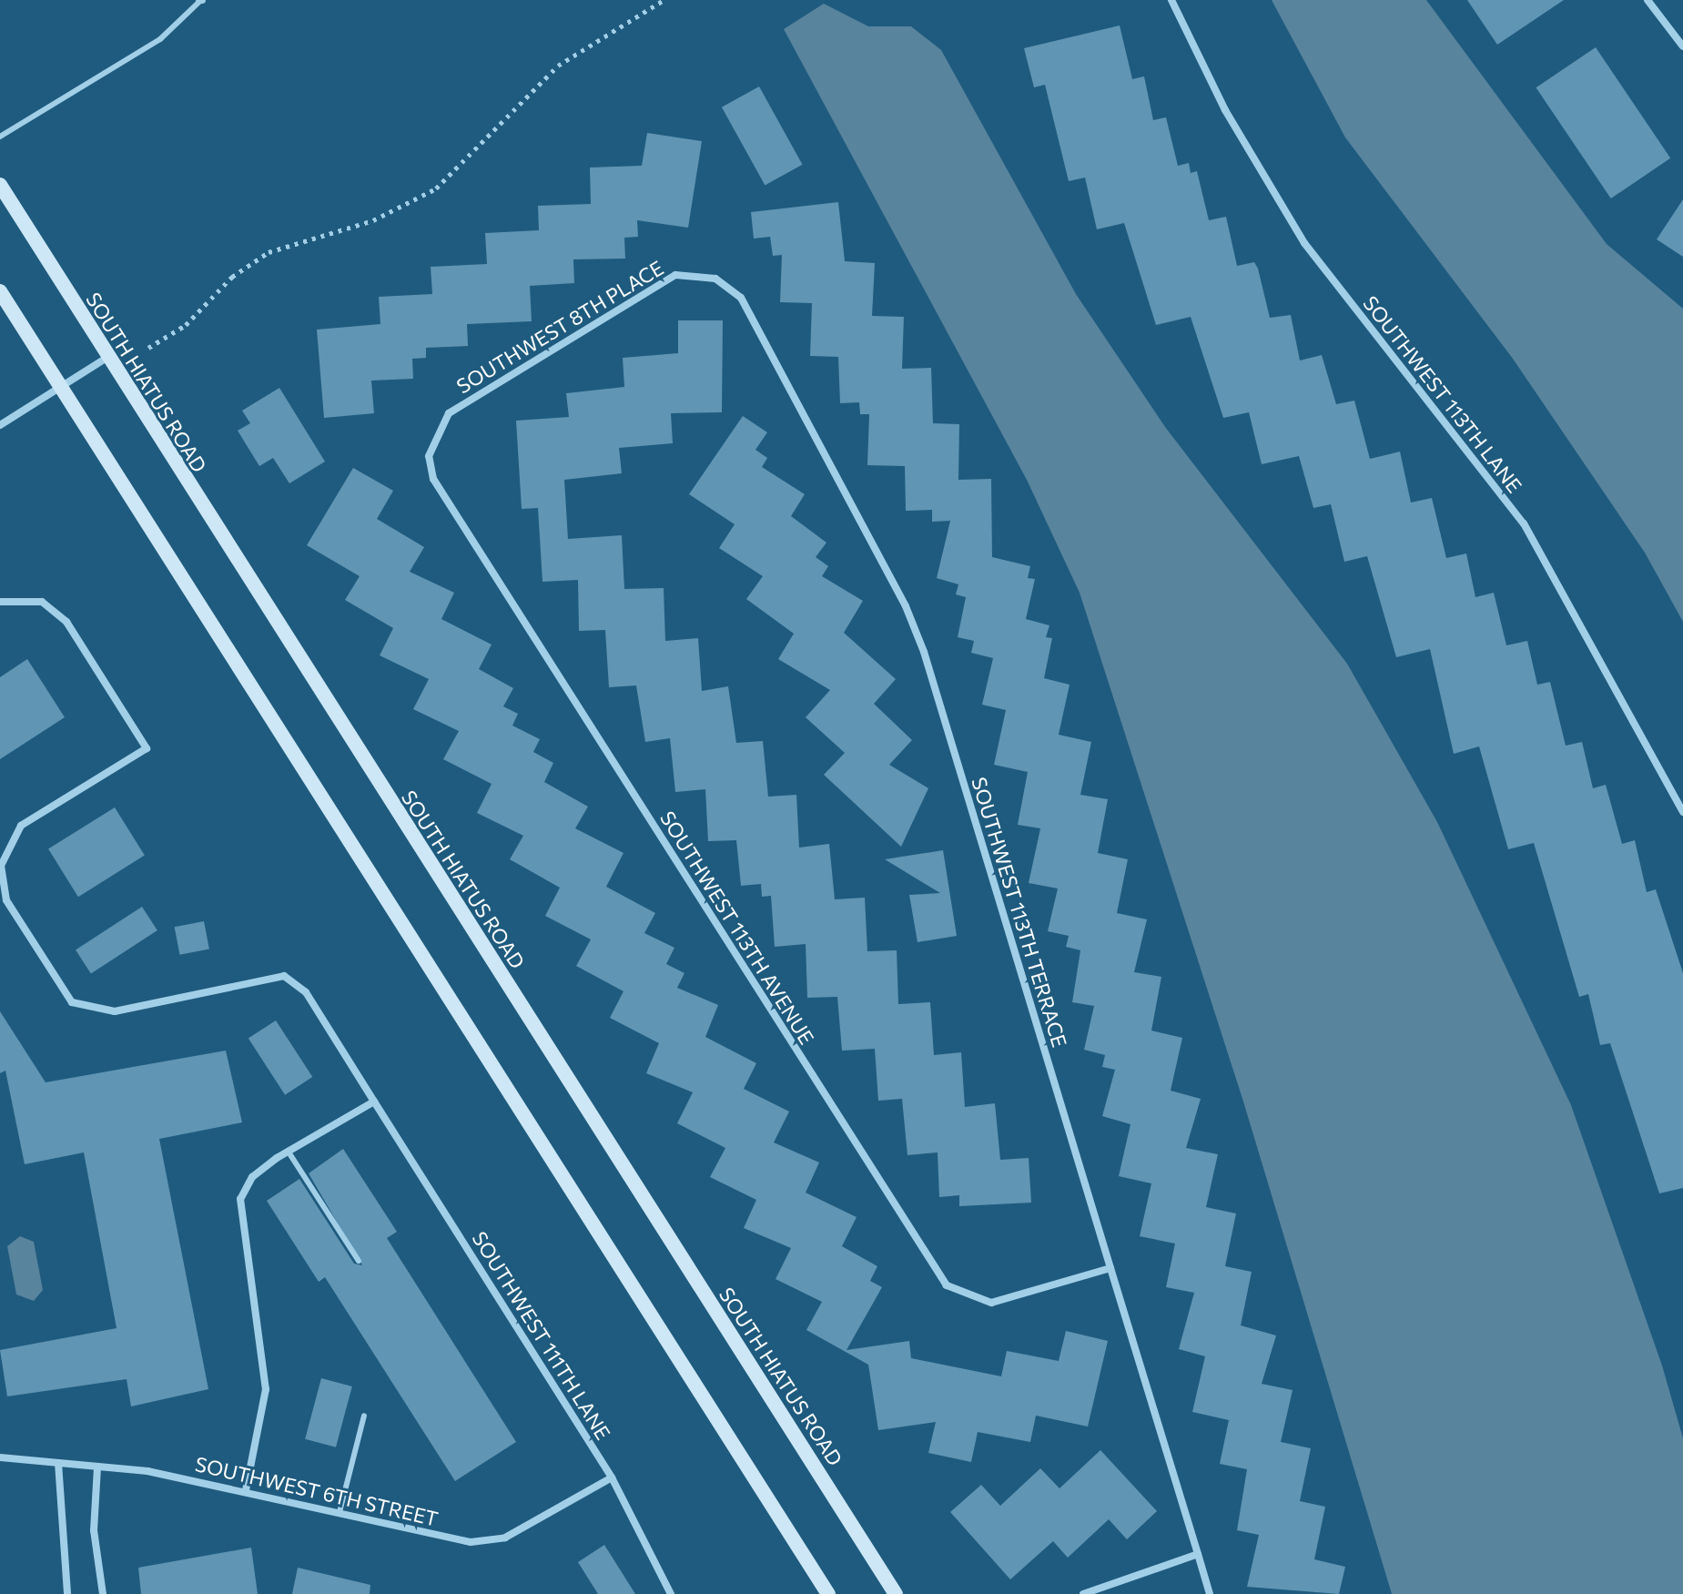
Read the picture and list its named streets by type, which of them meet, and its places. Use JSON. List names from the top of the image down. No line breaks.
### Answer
{"streets":{"main road":["SOUTH HIATUS ROAD"],"street":["SOUTHWEST 8TH PLACE","SOUTHWEST 113TH LANE","SOUTHWEST 113TH TERRACE","SOUTHWEST 113TH AVENUE","SOUTHWEST 111TH LANE","SOUTHWEST 6TH STREET"]},"crossings":[["SOUTHWEST 8TH PLACE","SOUTHWEST 113TH TERRACE"],["SOUTHWEST 8TH PLACE","SOUTHWEST 113TH AVENUE"],["SOUTHWEST 113TH TERRACE","SOUTHWEST 113TH AVENUE"],["SOUTHWEST 111TH LANE","SOUTHWEST 6TH STREET"]]}
